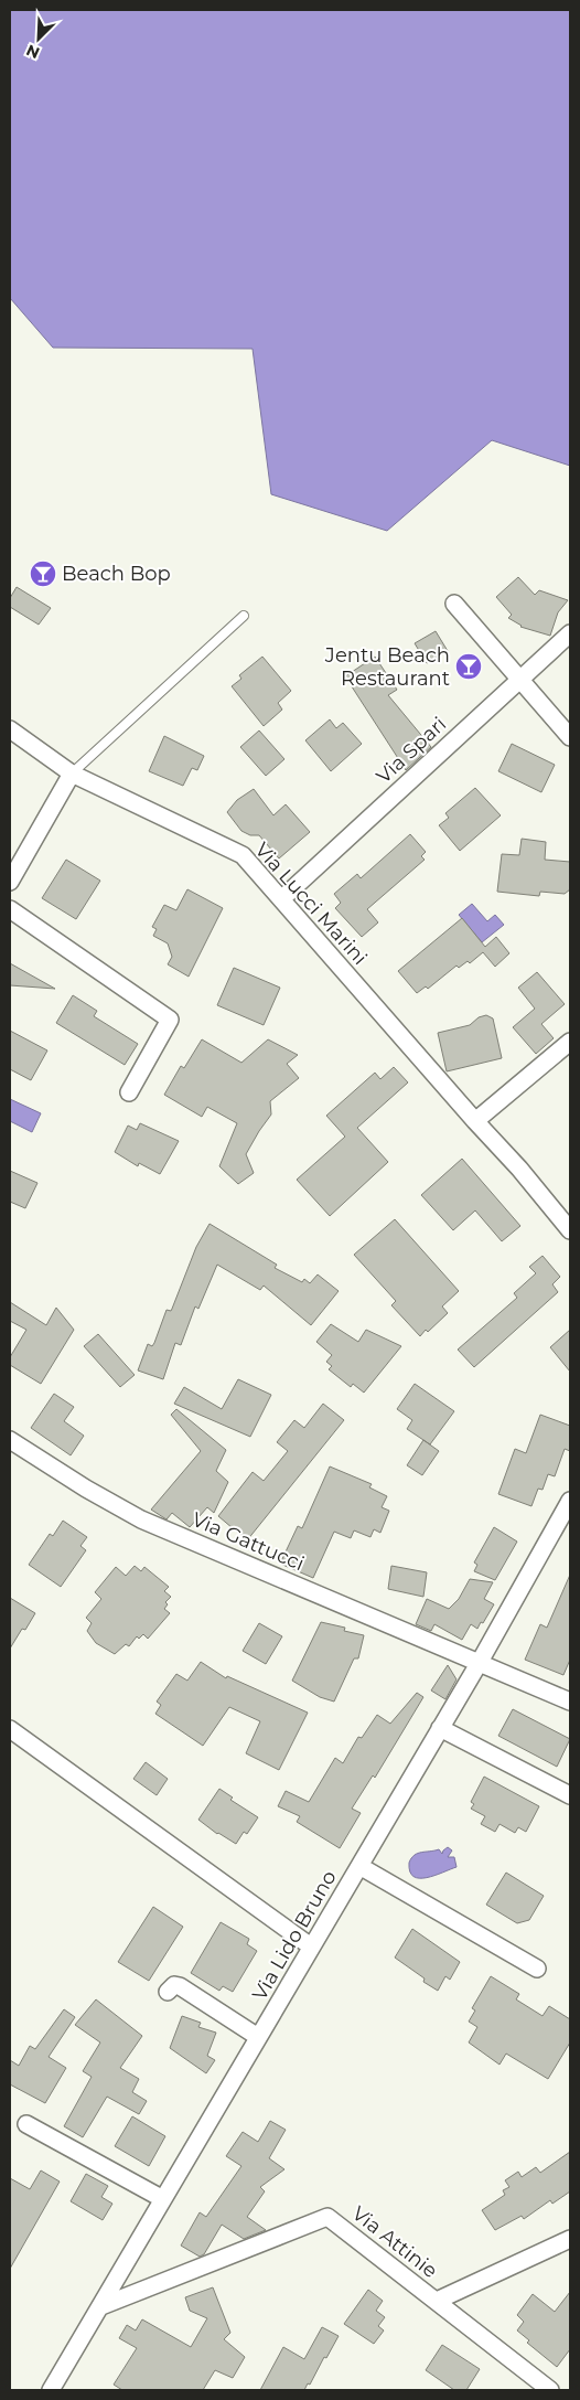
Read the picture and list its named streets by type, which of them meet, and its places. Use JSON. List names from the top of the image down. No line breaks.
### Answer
{"streets":{"street":["Via Spari","Via Lucci Marini","Via Gattucci","Via Lido Bruno","Via Attinie"]},"crossings":[["Via Spari","Via Lucci Marini"],["Via Gattucci","Via Lido Bruno"],["Via Lido Bruno","Via Attinie"]],"places":{"bar":["Beach Bop","Jentu Beach Restaurant"]},"north":"bottom left"}
